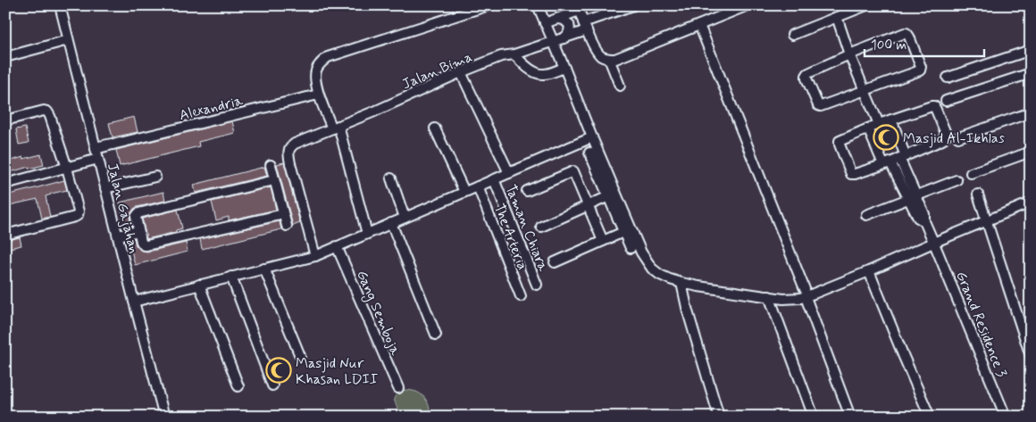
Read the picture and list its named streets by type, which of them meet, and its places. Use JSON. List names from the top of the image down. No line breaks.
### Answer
{"streets":{"street":["Jalan Bima","Alexandria","Jalan Gajahan","Taman Chiara","The Arteria","Gang Semboja","Grand Residence 3"]},"crossings":[["Alexandria","Jalan Gajahan"]],"places":{"mosque":["Masjid Al-Ikhlas","Masjid Nur Khasan LDII"]},"scale_bar":"100 m"}
